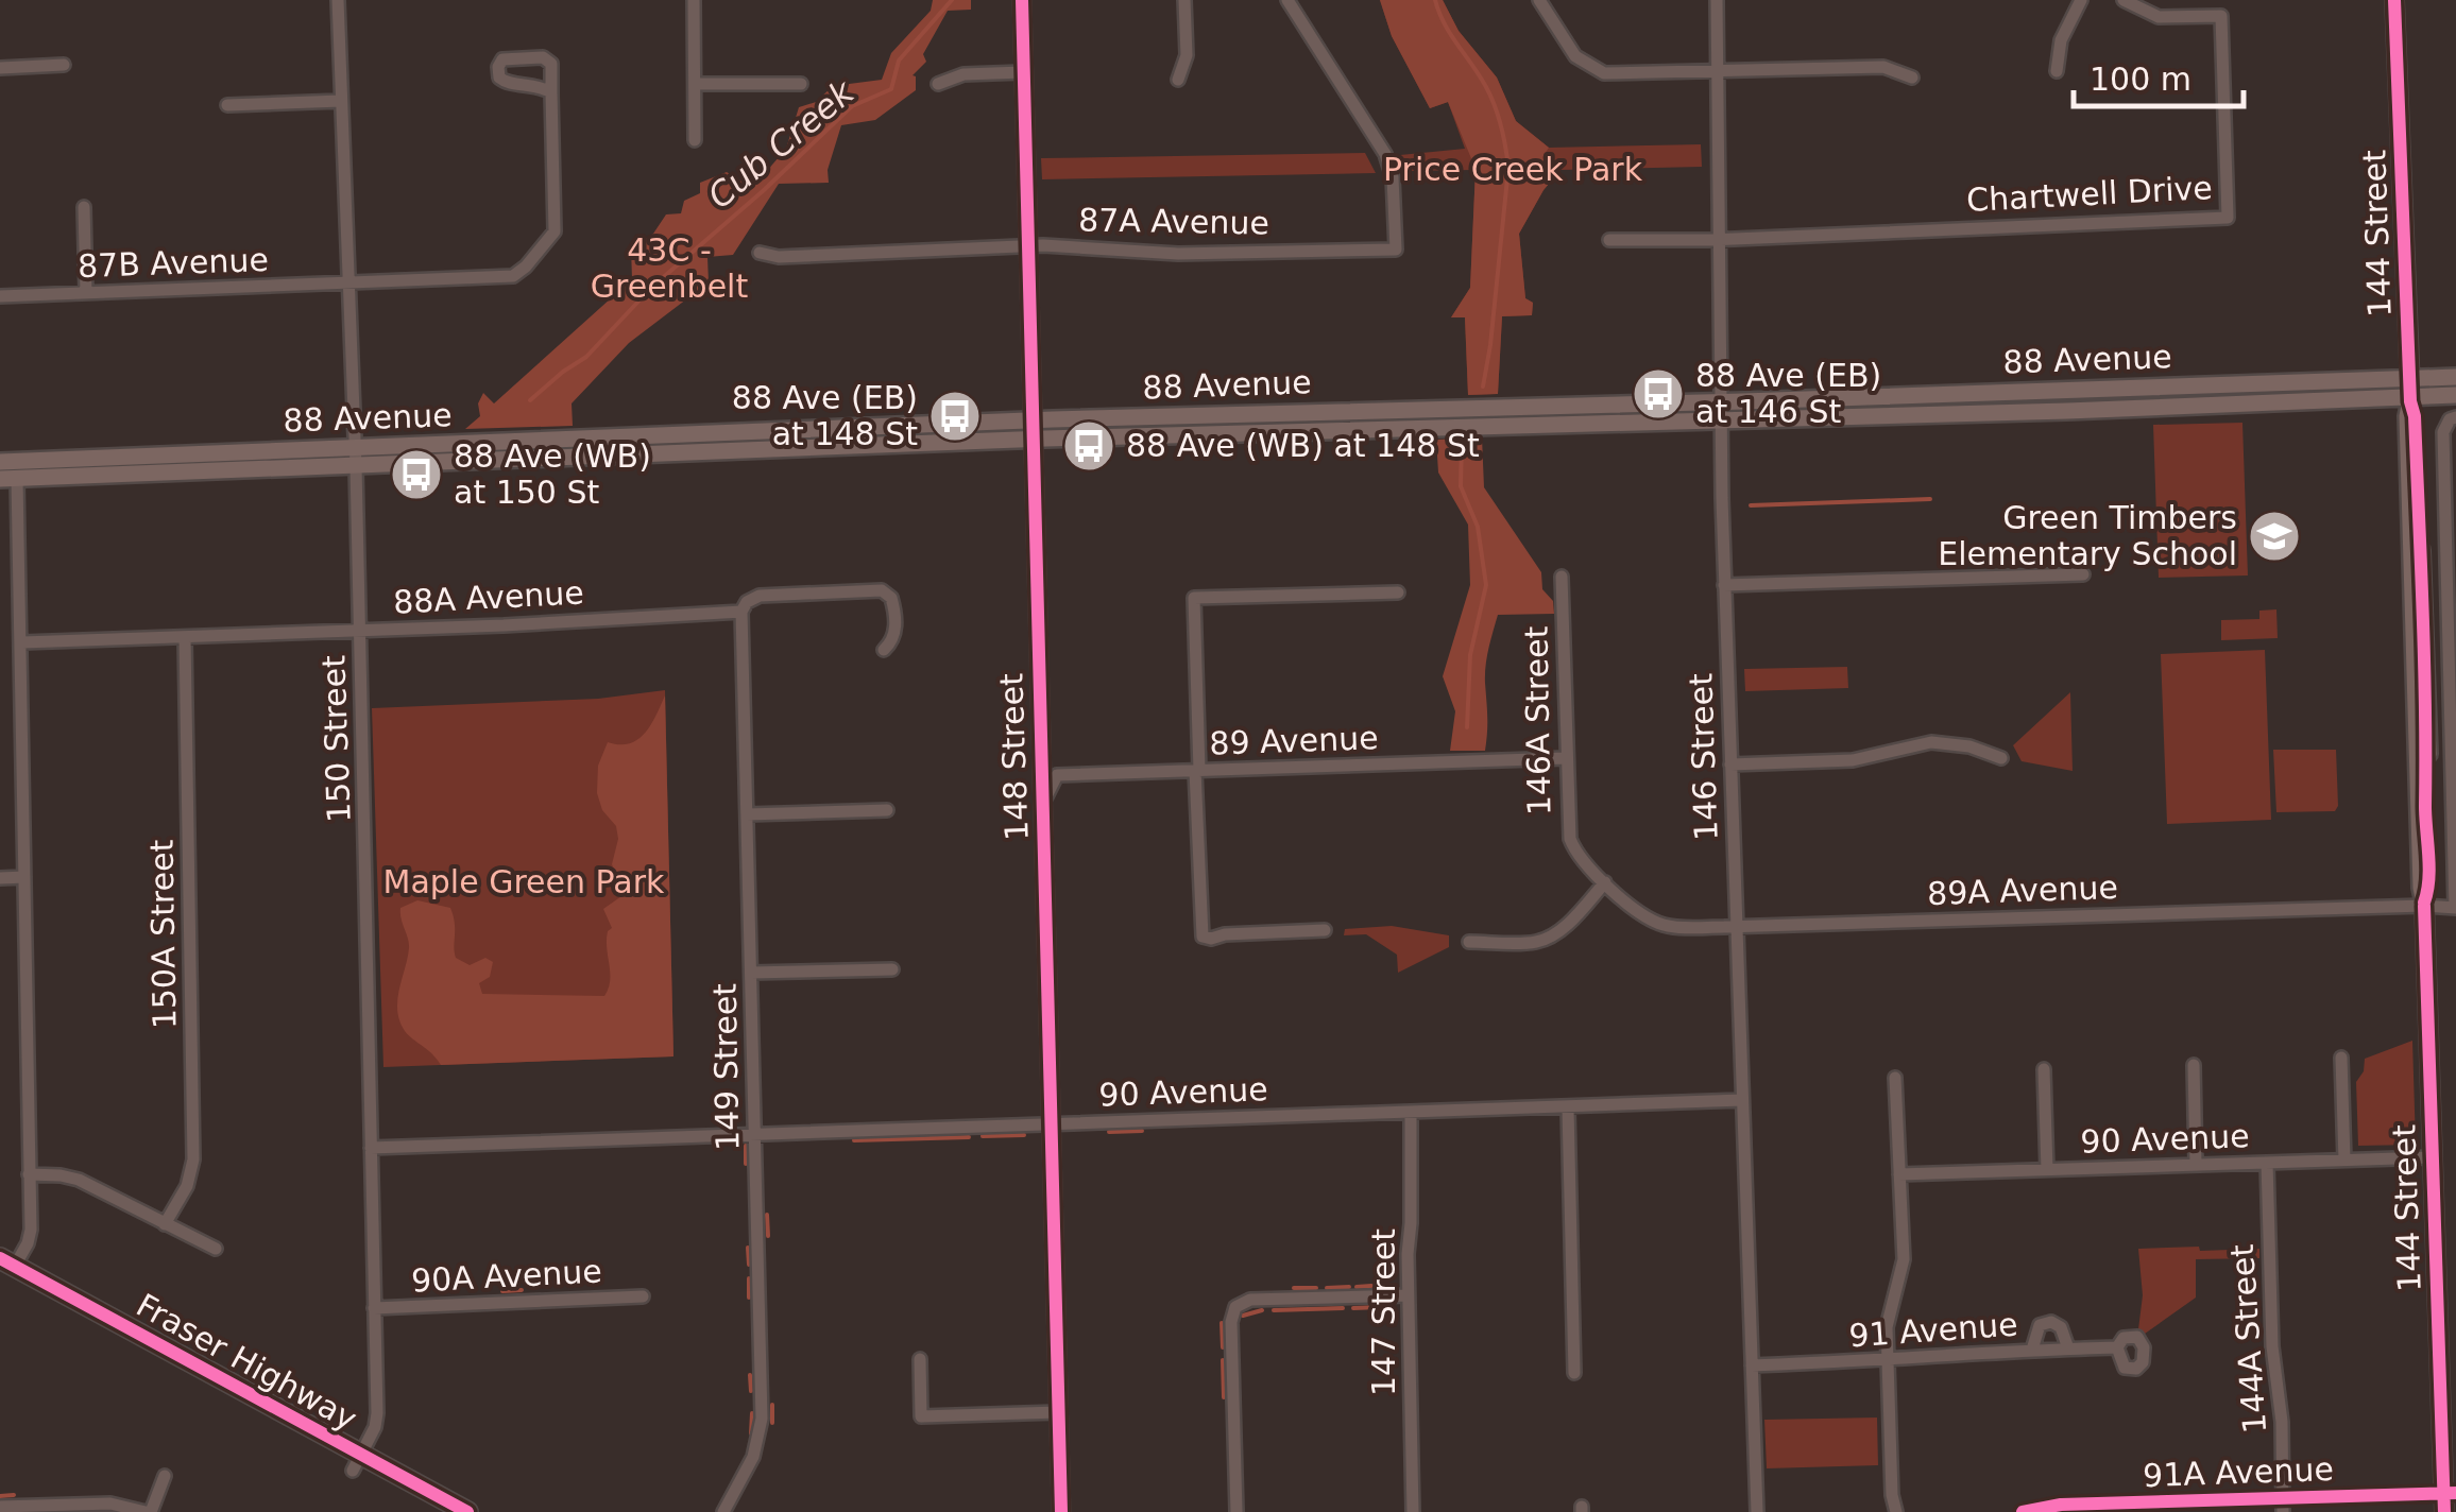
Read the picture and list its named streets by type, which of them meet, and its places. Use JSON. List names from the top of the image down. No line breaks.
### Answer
{"streets":{"main road":["144 Street","88 Avenue","Fraser Highway"],"street":["Chartwell Drive","87A Avenue","87B Avenue","88A Avenue","146A Street","150 Street","89 Avenue","148 Street","146 Street","89A Avenue","150A Street","149 Street","90 Avenue","90A Avenue","147 Street","91 Avenue","144A Street","91A Avenue"]},"crossings":[["Chartwell Drive","146 Street"],["87A Avenue","148 Street"],["144 Street","88 Avenue"],["144 Street","89A Avenue"],["144 Street","90 Avenue"],["144 Street","91A Avenue"],["87B Avenue","150 Street"],["88 Avenue","150 Street"],["88 Avenue","148 Street"],["88 Avenue","146 Street"],["88A Avenue","150 Street"],["88A Avenue","150A Street"],["88A Avenue","149 Street"],["146A Street","89 Avenue"],["146A Street","89A Avenue"],["150 Street","90 Avenue"],["150 Street","90A Avenue"],["150 Street","Fraser Highway"],["89 Avenue","148 Street"],["148 Street","90 Avenue"],["146 Street","89A Avenue"],["146 Street","90 Avenue"],["146 Street","91 Avenue"],["149 Street","90 Avenue"],["90 Avenue","147 Street"],["90 Avenue","144A Street"],["144A Street","91A Avenue"]],"water":["Cub Creek"],"parks":["Price Creek Park","43C - Greenbelt","Maple Green Park"],"places":{"bus stop":["88 Ave (EB) at 146 St","88 Ave (EB) at 148 St","88 Ave (WB) at 148 St","88 Ave (WB) at 150 St"],"school or university":["Green Timbers Elementary School"]},"scale_bar":"100 m"}
